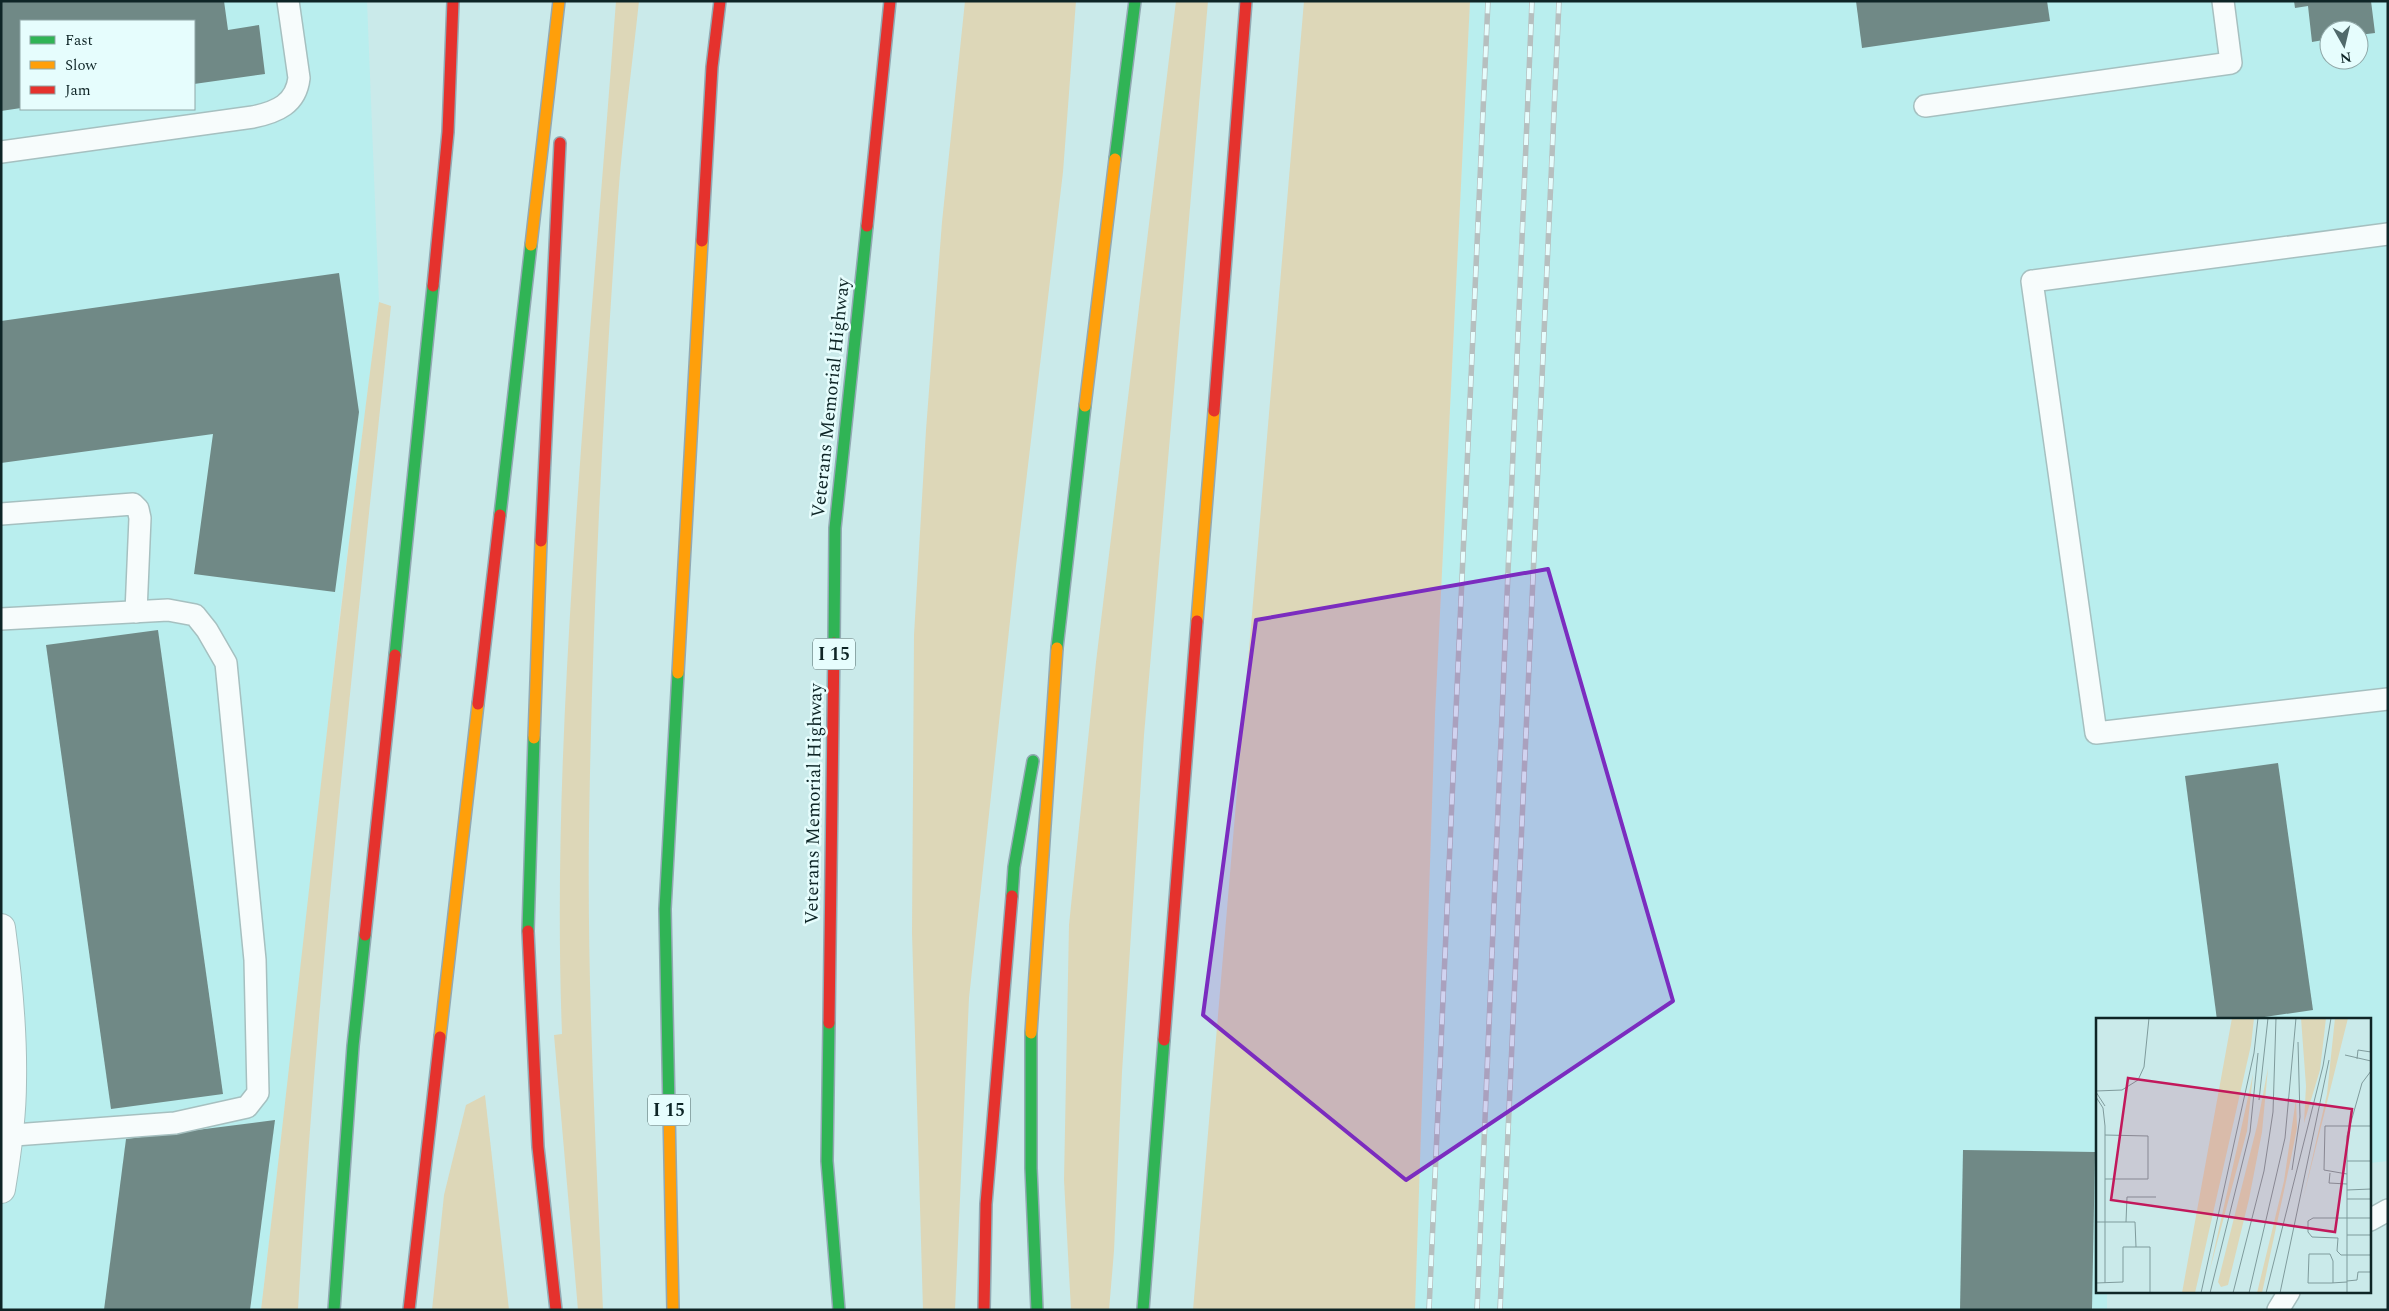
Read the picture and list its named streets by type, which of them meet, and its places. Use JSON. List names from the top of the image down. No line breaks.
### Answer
{"streets":{"highway":["Veterans Memorial Highway","I 15"]},"legend":["Fast","Slow","Jam"],"north":"bottom"}
